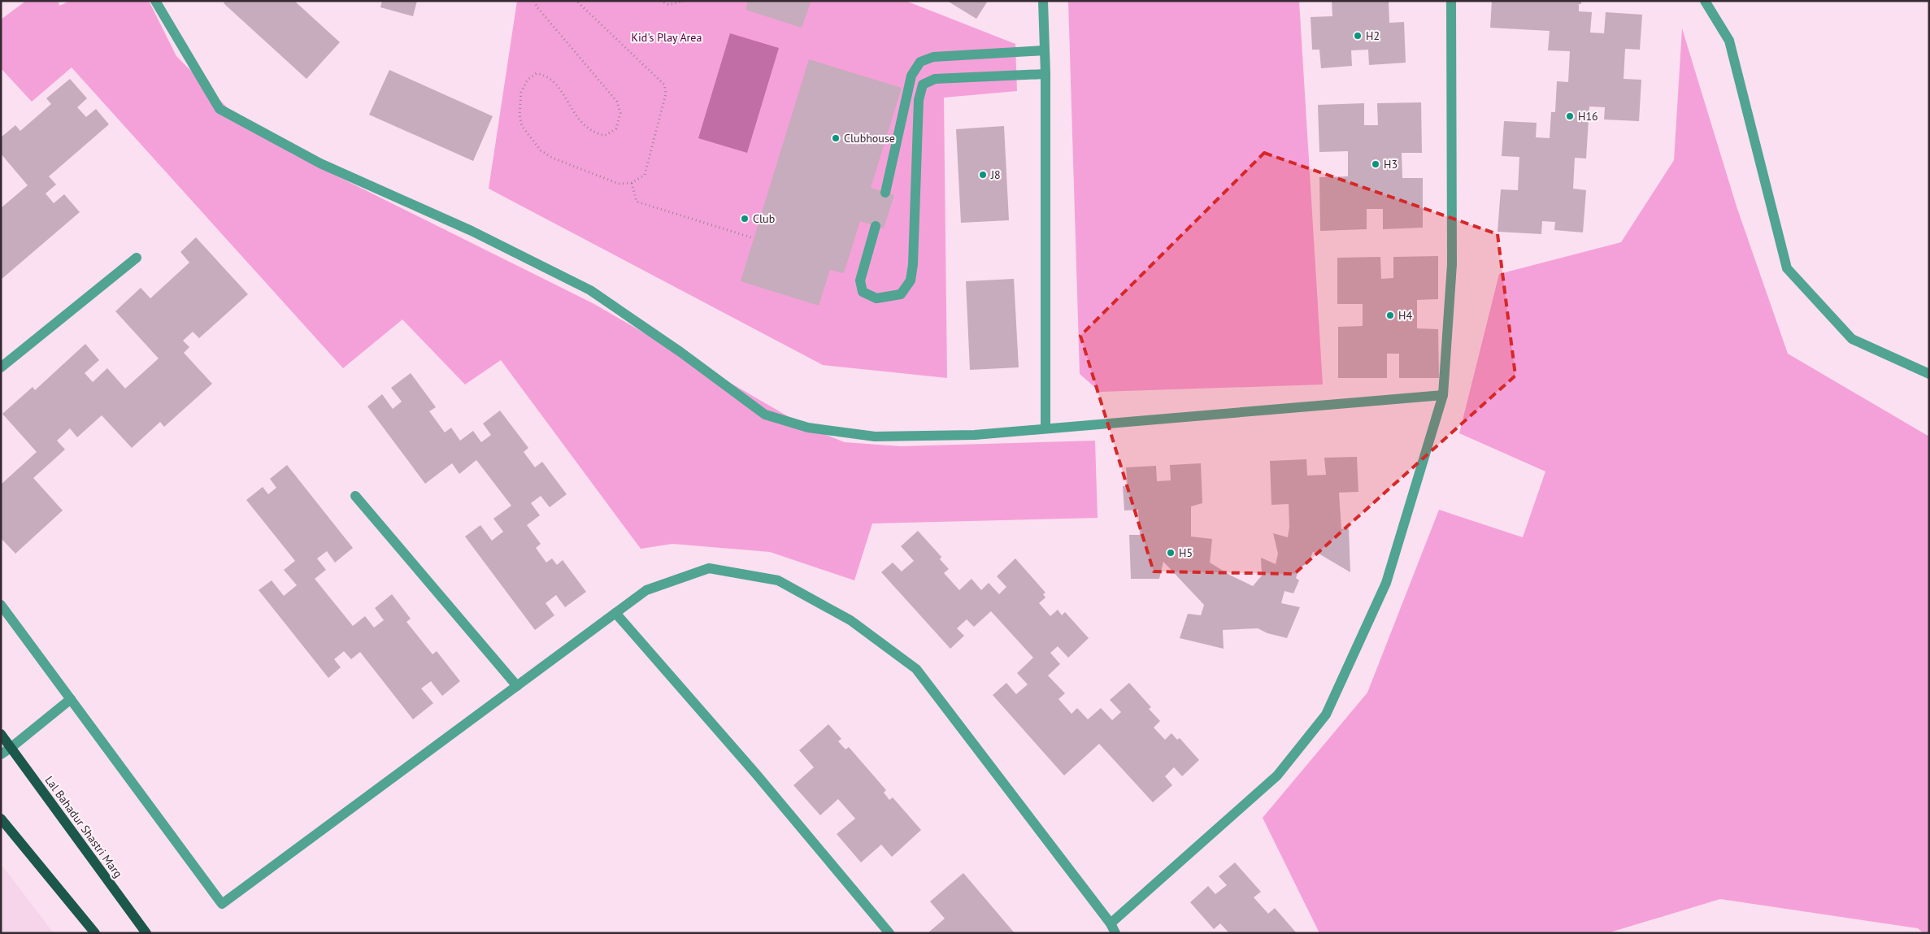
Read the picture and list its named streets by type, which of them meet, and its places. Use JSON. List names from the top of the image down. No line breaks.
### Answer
{"streets":{"main road":["Lal Bahadur Shastri Marg"]},"parks":["Kid's Play Area"],"places":["H2","H16","Clubhouse","H3","J8","Club","H4","H5"]}
